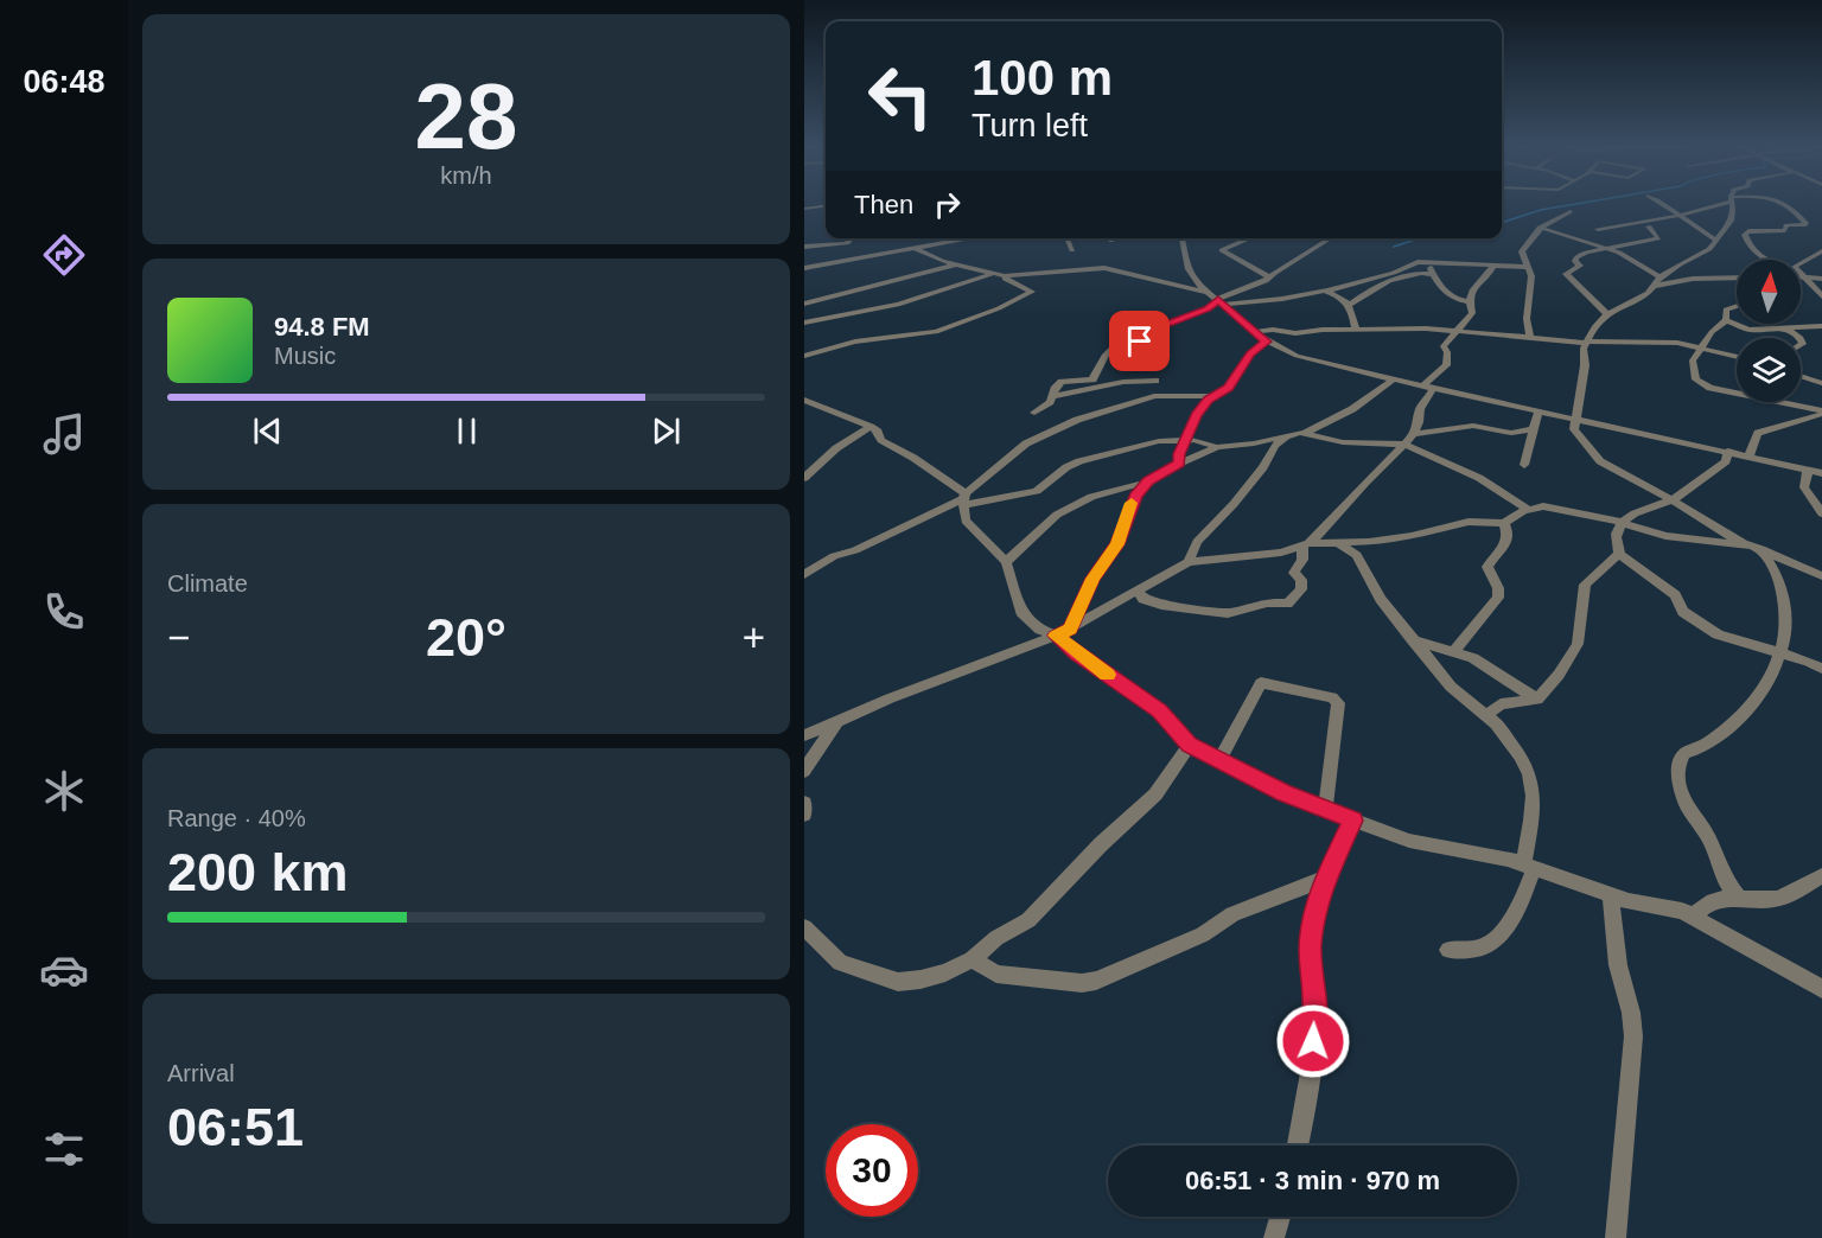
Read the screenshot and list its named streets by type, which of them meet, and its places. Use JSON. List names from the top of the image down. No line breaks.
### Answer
{"north":"top","page":{"tabs":"06:48","tile":[["28","km/h"],"Climate",["Range · 40%","200 km"],["Arrival","06:51"]],"turn":["100 m","Turn left"],"then":"Then","song":["94.8 FM","Music"],"heat":["−","20°","+"],"limit":"30","trip":"06:51 · 3 min · 970 m"}}
